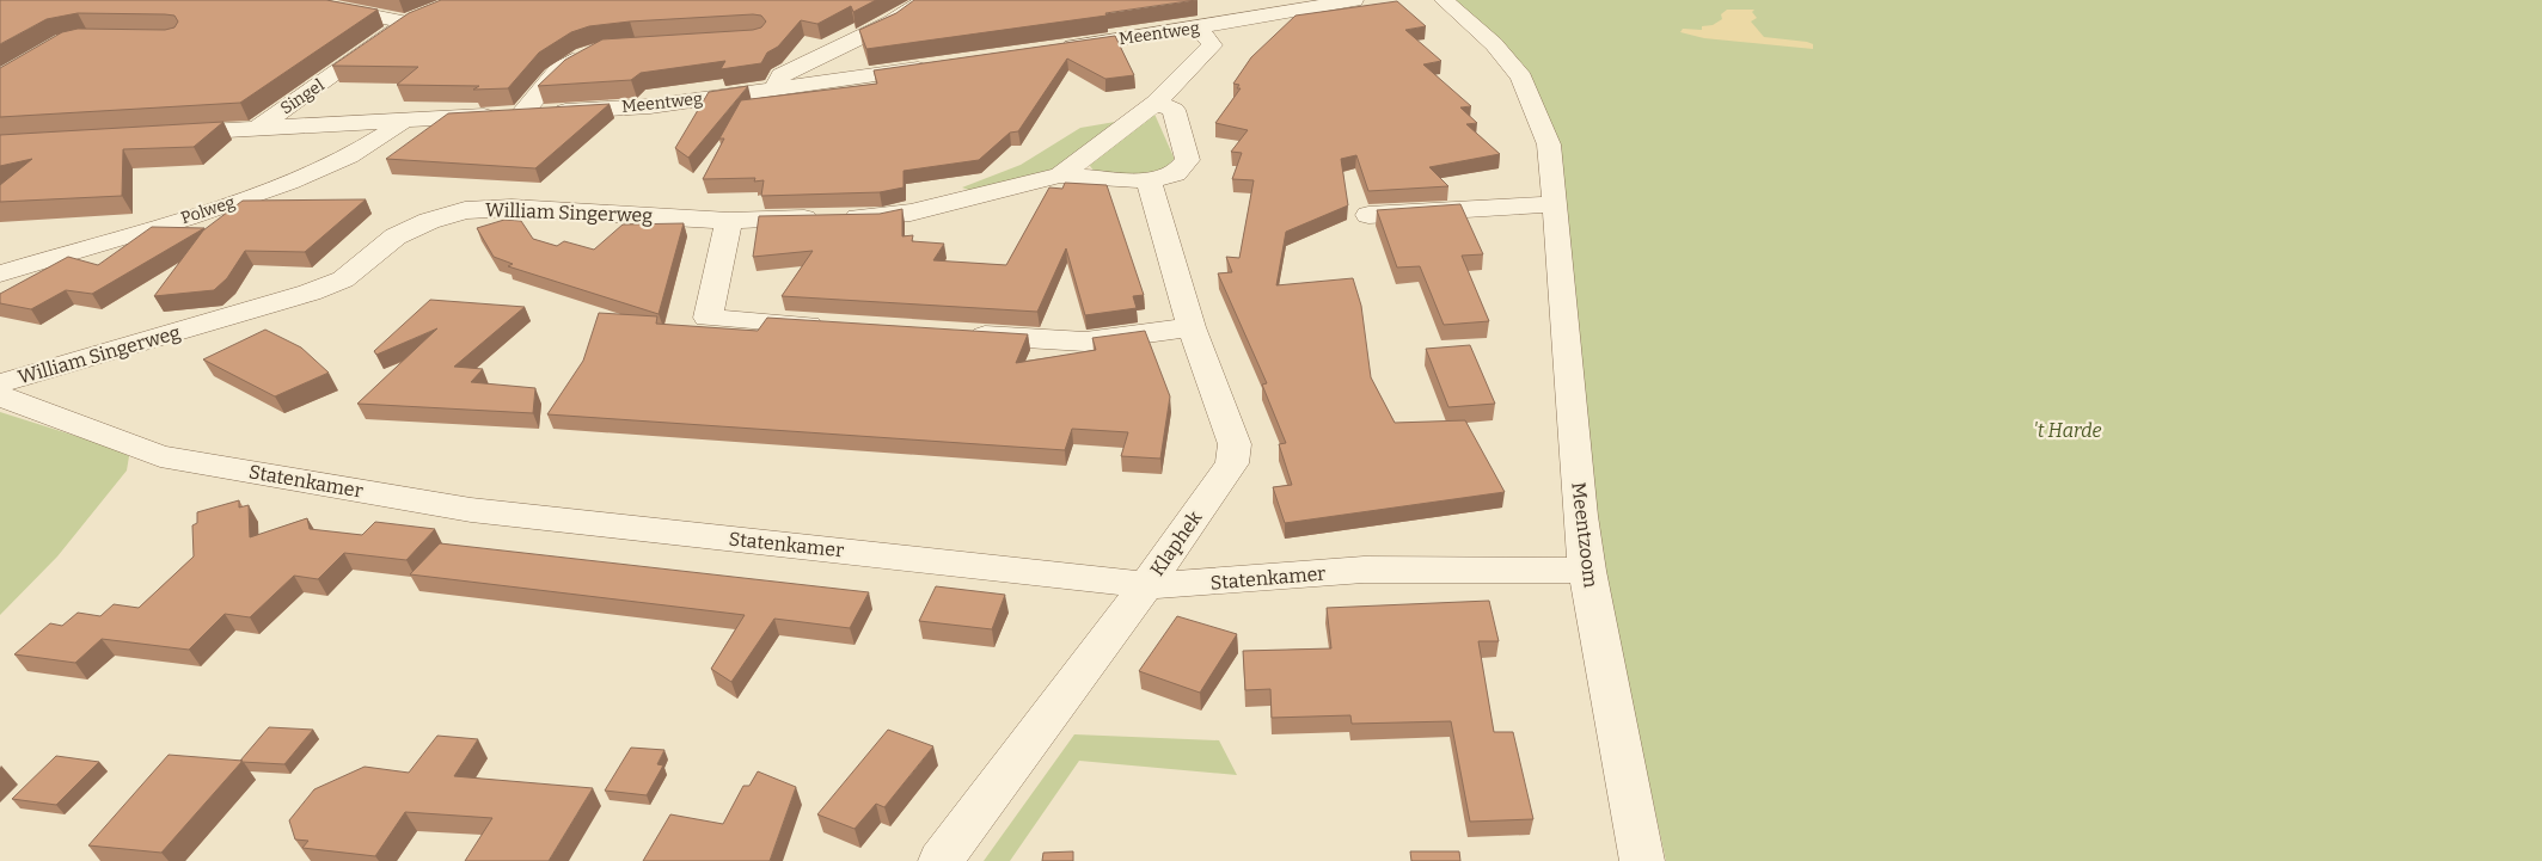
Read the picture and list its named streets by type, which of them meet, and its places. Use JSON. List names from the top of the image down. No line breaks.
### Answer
{"streets":{"street":["Meentweg","Singel","Polweg","William Singerweg","Statenkamer","Meentzoom","Klaphek"]},"crossings":[["Meentweg","Singel"],["Meentweg","Polweg"],["Meentweg","William Singerweg"],["William Singerweg","Klaphek"],["Statenkamer","Meentzoom"],["Statenkamer","Klaphek"]],"parks":["'t Harde"]}
